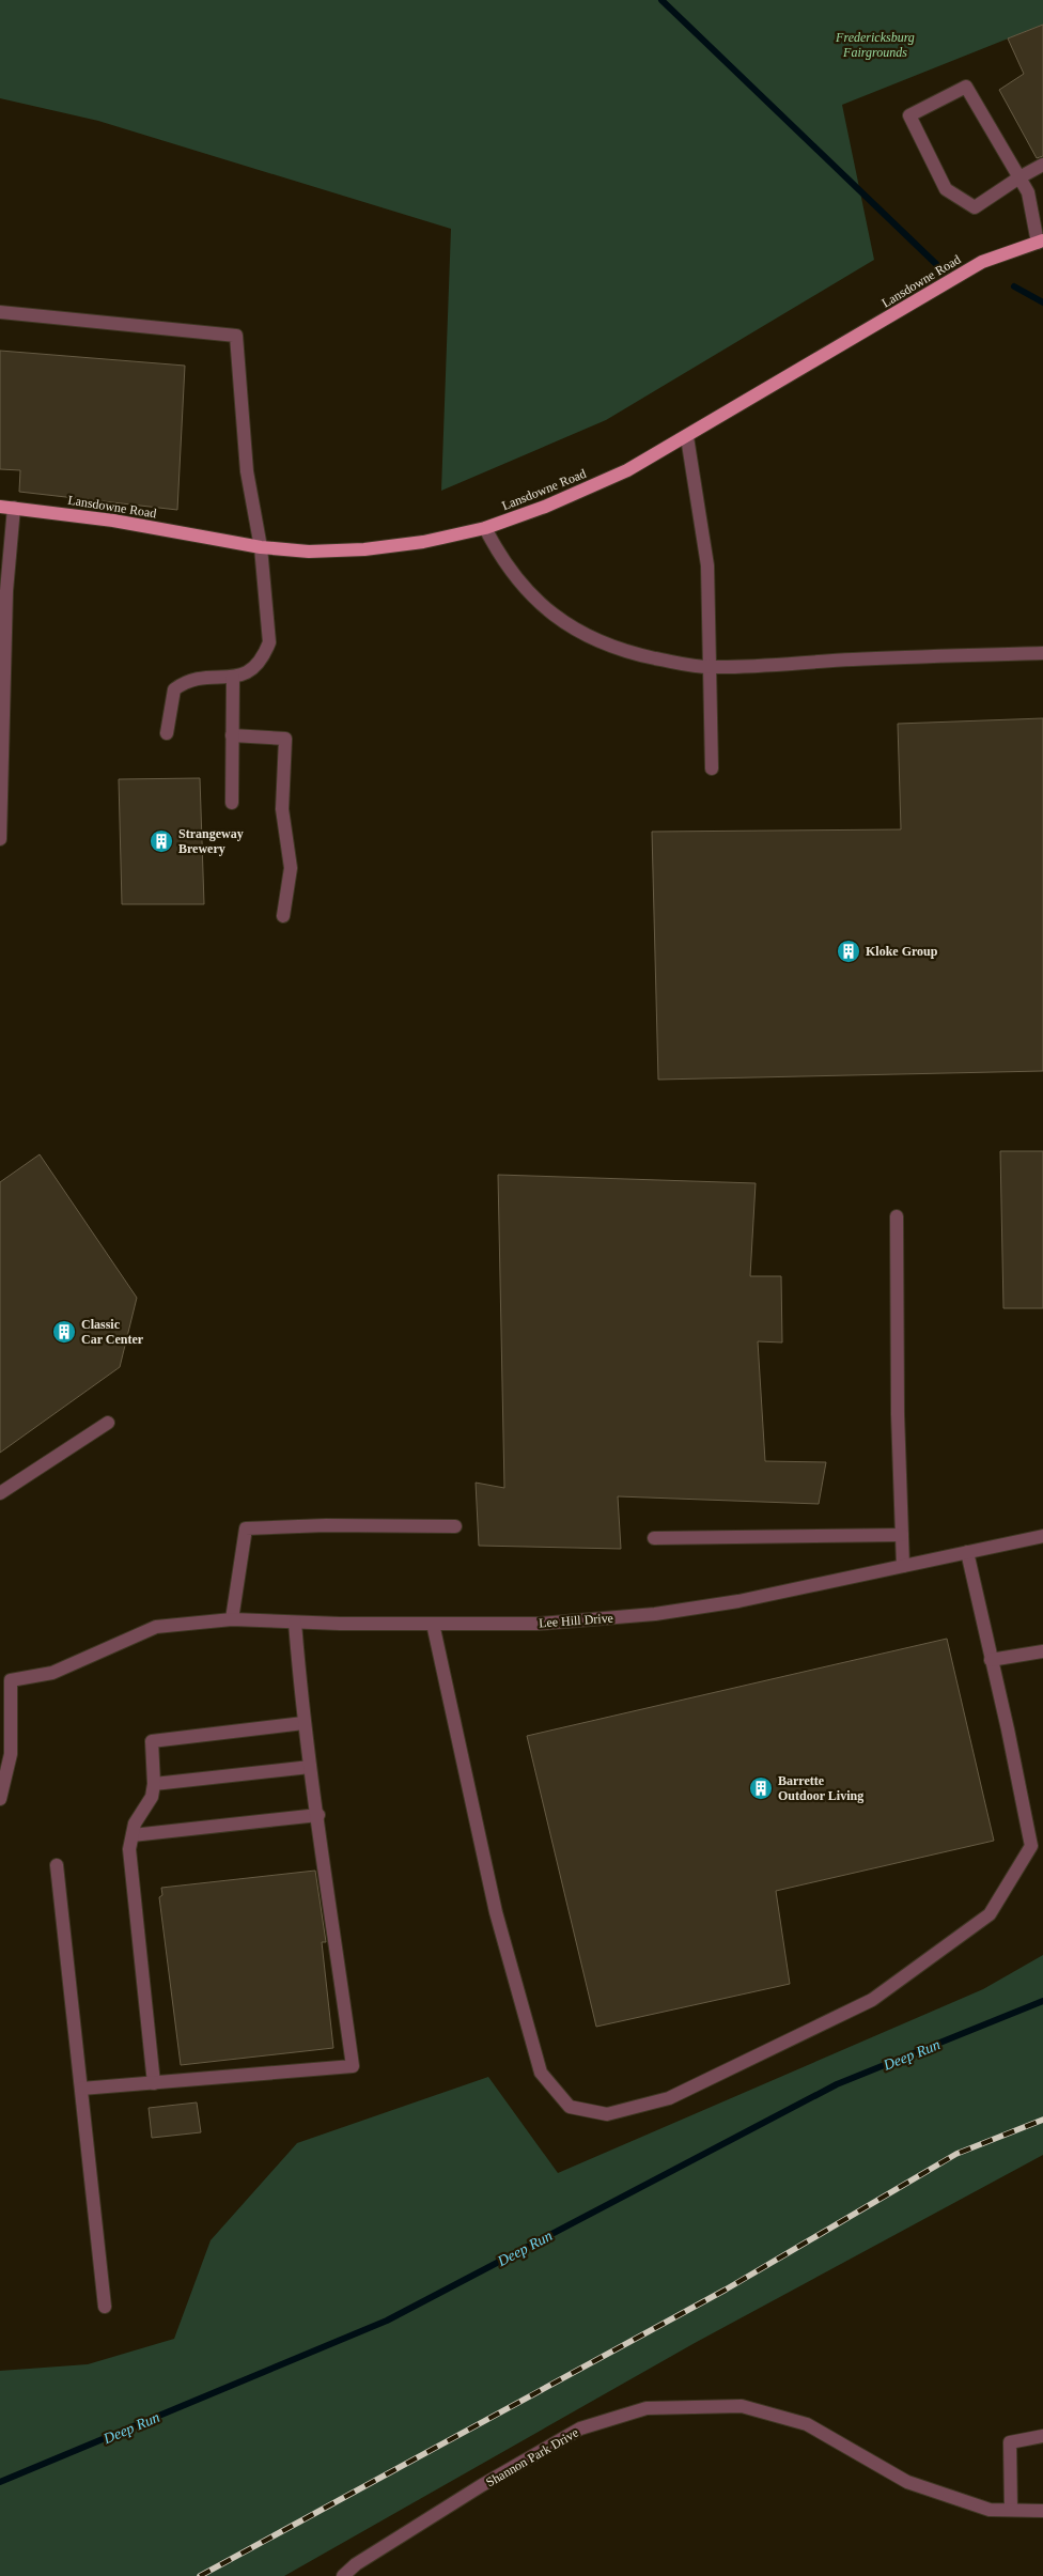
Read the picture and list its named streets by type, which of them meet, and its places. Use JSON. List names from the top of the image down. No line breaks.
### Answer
{"streets":{"main road":["Lansdowne Road"],"street":["Lee Hill Drive","Shannon Park Drive"]},"water":["Deep Run"],"parks":["Fredericksburg Fairgrounds"],"places":{"building":["Strangeway Brewery","Kloke Group","Classic Car Center","Barrette Outdoor Living"]}}
